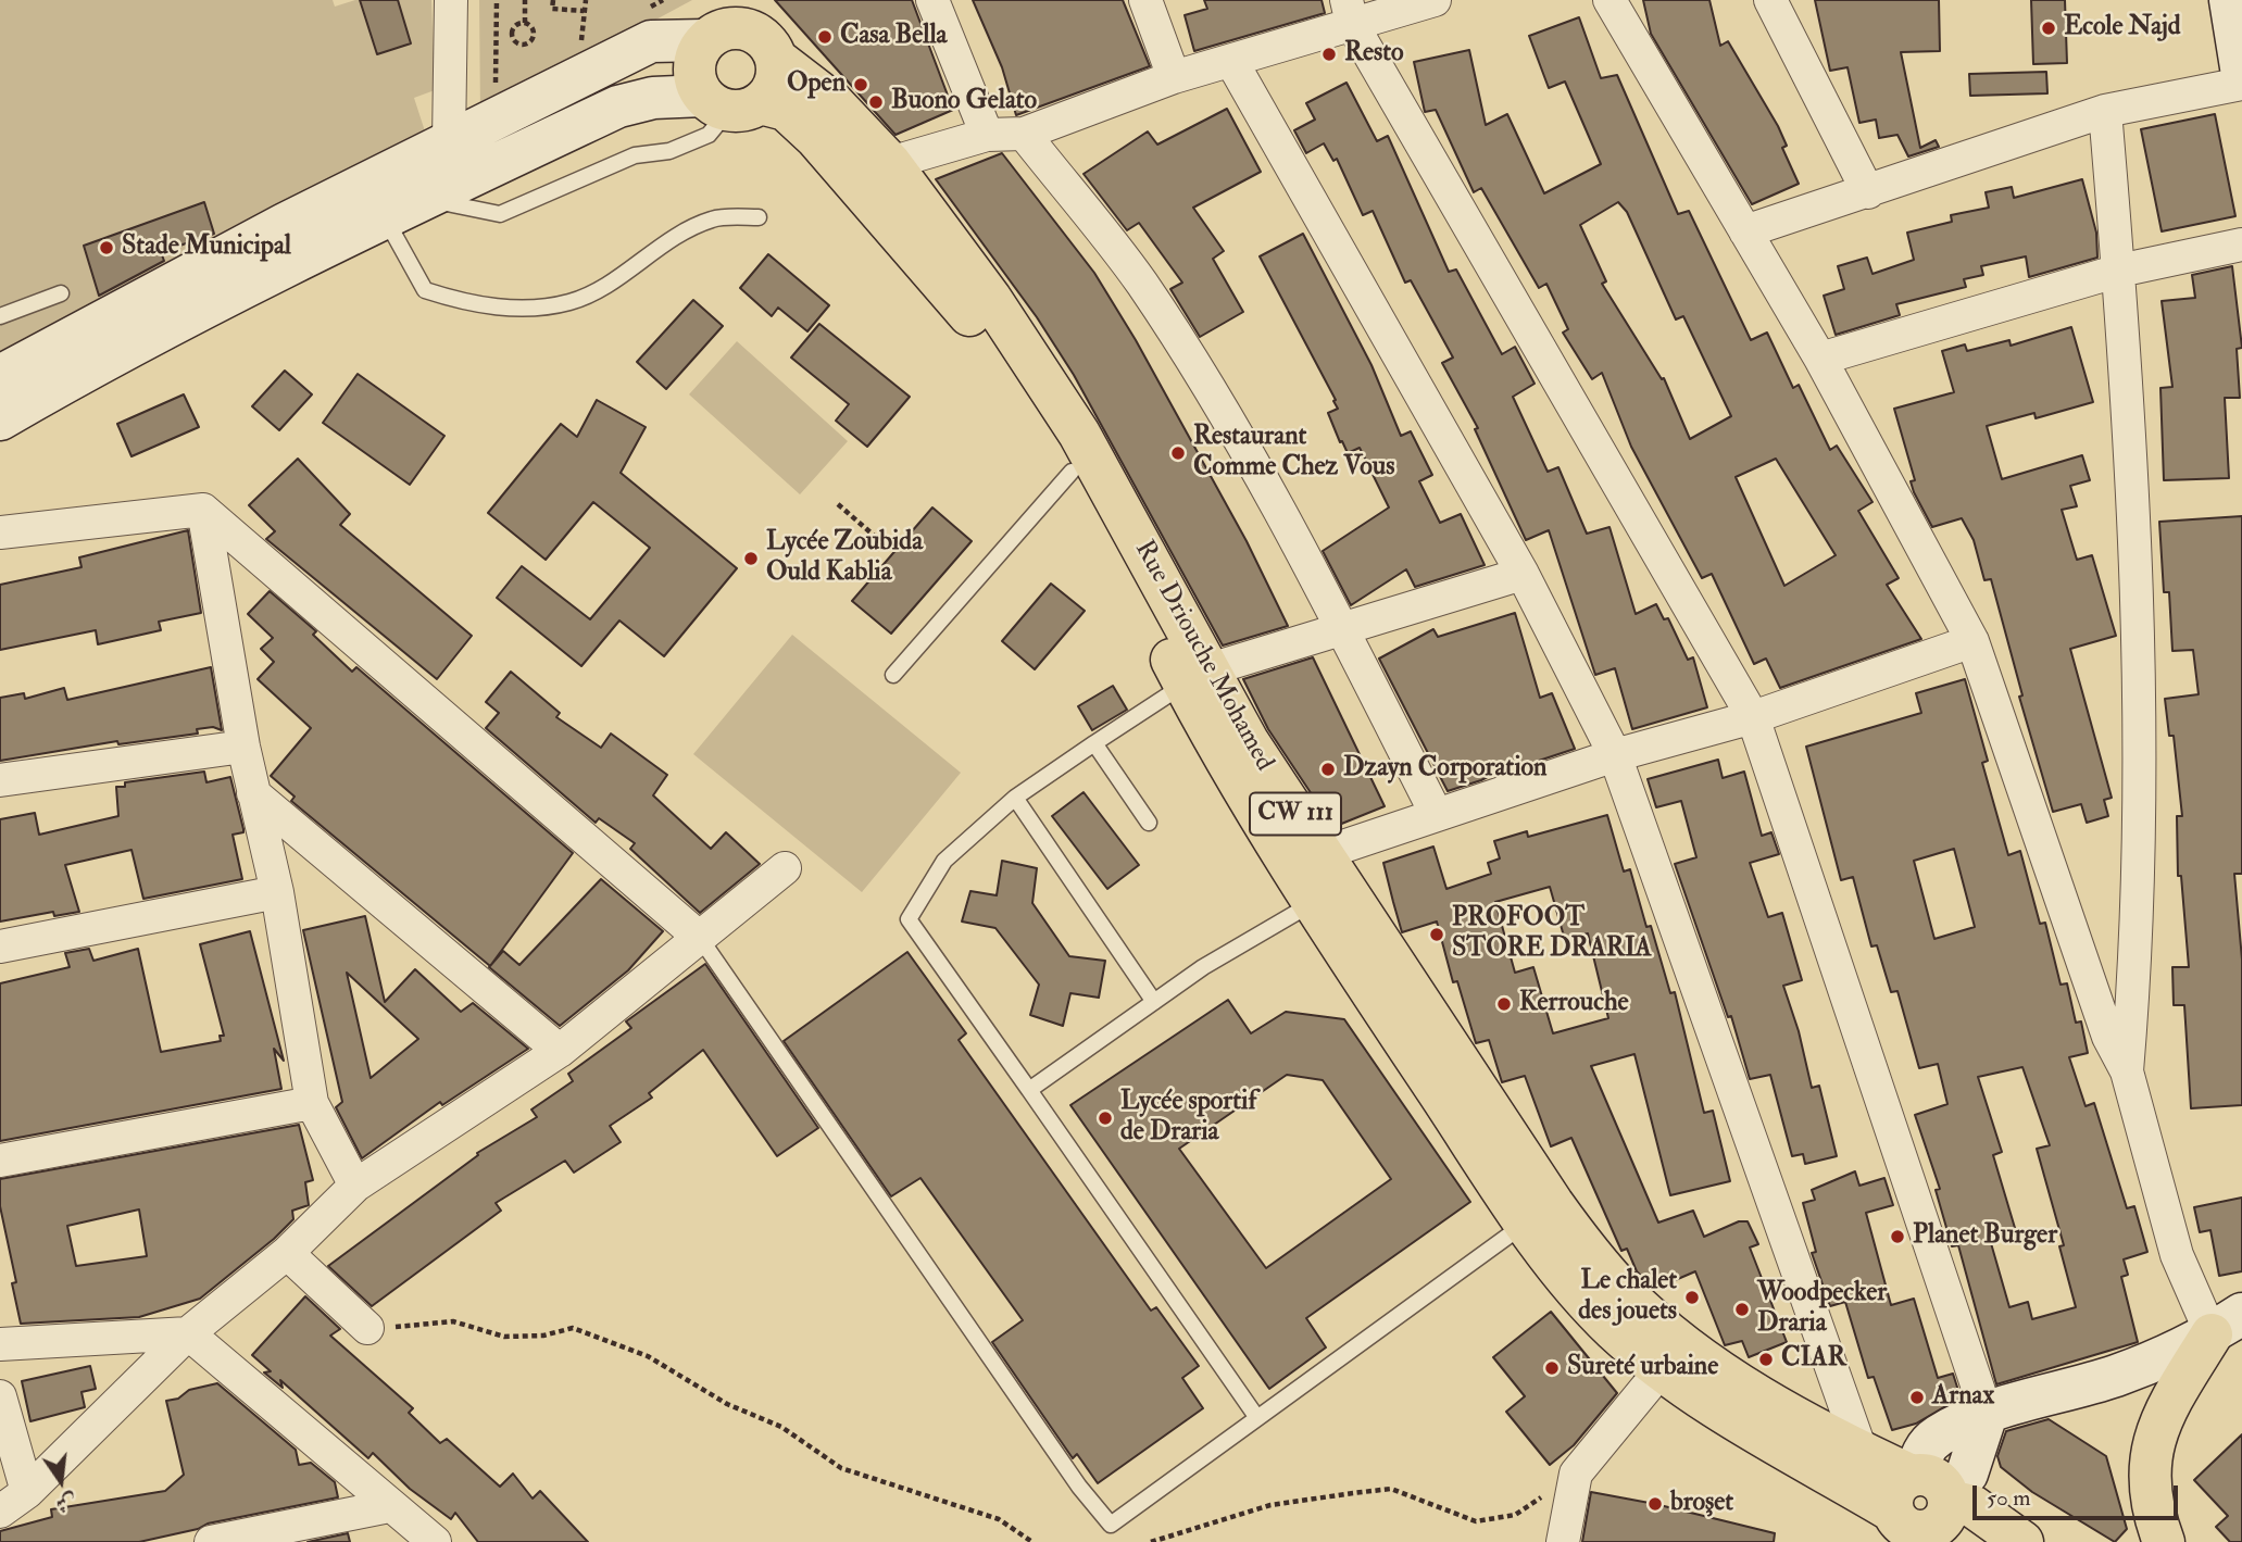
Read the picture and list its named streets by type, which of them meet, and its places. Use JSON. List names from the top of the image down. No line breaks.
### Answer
{"streets":{"main road":["Rue Driouche Mohamed","CW 111"]},"crossings":[["Rue Driouche Mohamed","CW 111"]],"places":["Ecole Najd","Casa Bella","Resto","Open","Buono Gelato","Stade Municipal","Restaurant Comme Chez Vous","Lycée Zoubida Ould Kablia","Dzayn Corporation","PROFOOT STORE DRARIA","Kerrouche","Lycée sportif de Draria","Planet Burger","Le chalet des jouets","Woodpecker Draria","CIAR","Sureté urbaine","Arnax","broşet"],"scale_bar":"50 m","north":"bottom"}
